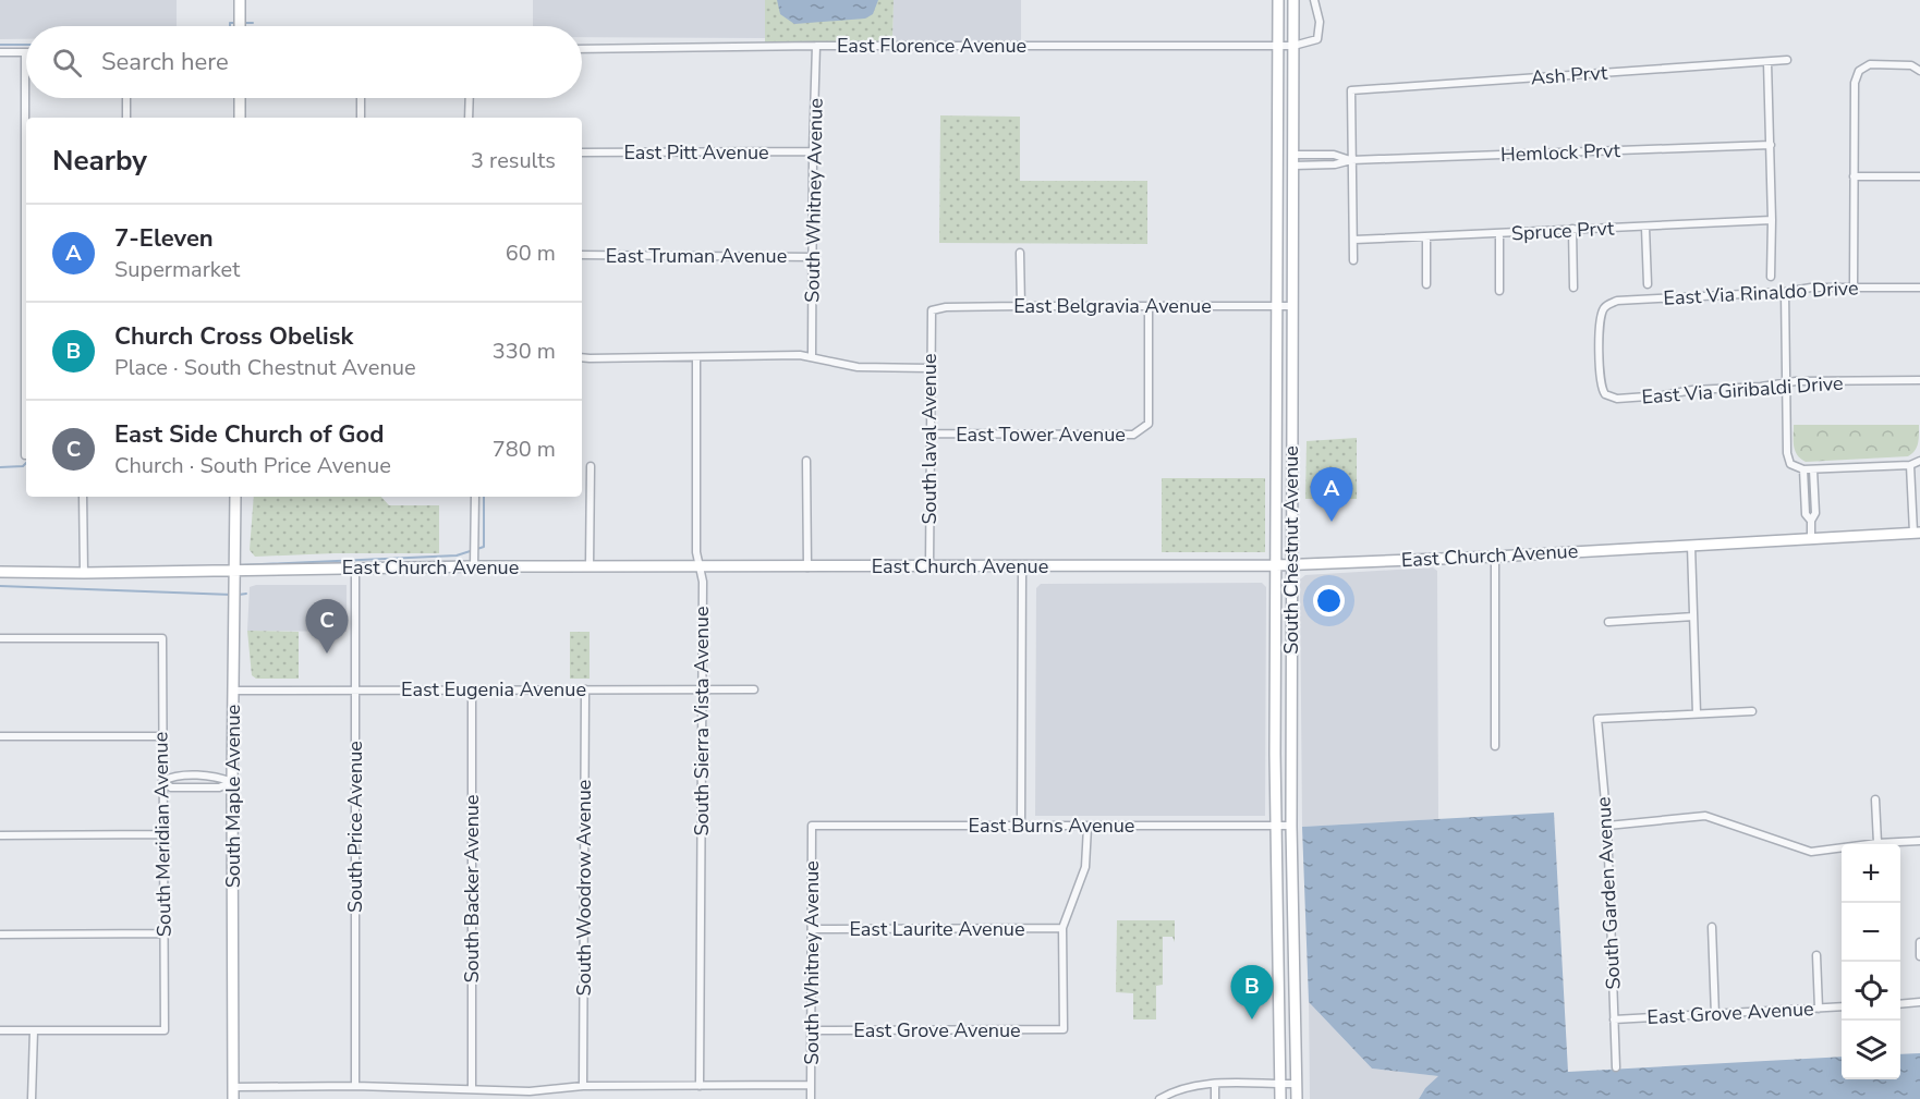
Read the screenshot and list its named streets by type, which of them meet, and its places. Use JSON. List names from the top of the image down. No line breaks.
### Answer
{"streets":{"main road":["South Chestnut Avenue","East Church Avenue","South Maple Avenue"],"street":["East Florence Avenue","Ash Prvt","East Pitt Avenue","Hemlock Prvt","South Whitney Avenue","Spruce Prvt","East Truman Avenue","East Via Rinaldo Drive","East Belgravia Avenue","East Via Giribaldi Drive","East Tower Avenue","South laval Avenue","East Eugenia Avenue","South Sierra Vista Avenue","East Burns Avenue","South Price Avenue","South Meridian Avenue","South Woodrow Avenue","South Backer Avenue","South Garden Avenue","East Laurite Avenue","East Grove Avenue"]},"crossings":[["East Florence Avenue","South Whitney Avenue"],["East Florence Avenue","South Chestnut Avenue"],["Ash Prvt","Hemlock Prvt"],["East Pitt Avenue","South Whitney Avenue"],["Hemlock Prvt","South Chestnut Avenue"],["South Whitney Avenue","East Truman Avenue"],["South Whitney Avenue","East Burns Avenue"],["South Whitney Avenue","East Laurite Avenue"],["South Whitney Avenue","East Grove Avenue"],["East Via Rinaldo Drive","East Via Giribaldi Drive"],["East Belgravia Avenue","East Tower Avenue"],["East Belgravia Avenue","South laval Avenue"],["East Belgravia Avenue","South Chestnut Avenue"],["East Tower Avenue","South laval Avenue"],["South laval Avenue","East Church Avenue"],["South Chestnut Avenue","East Church Avenue"],["South Chestnut Avenue","East Burns Avenue"],["East Church Avenue","South Sierra Vista Avenue"],["East Church Avenue","South Maple Avenue"],["East Church Avenue","South Price Avenue"],["East Eugenia Avenue","South Sierra Vista Avenue"],["East Eugenia Avenue","South Maple Avenue"],["East Eugenia Avenue","South Price Avenue"],["East Eugenia Avenue","South Woodrow Avenue"],["East Eugenia Avenue","South Backer Avenue"],["South Garden Avenue","East Grove Avenue"],["East Laurite Avenue","East Grove Avenue"]],"page":{"search":"Search here","heading":["Nearby","3 results"],"list":[{"mark":"A","name":"7-Eleven","note":"Supermarket","value":"60 m"},{"mark":"B","name":"Church Cross Obelisk","note":"Place · South Chestnut Avenue","value":"330 m"},{"mark":"C","name":"East Side Church of God","note":"Church · South Price Avenue","value":"780 m"}],"pins":["A","C","B"],"map_buttons":["+","−"]}}
